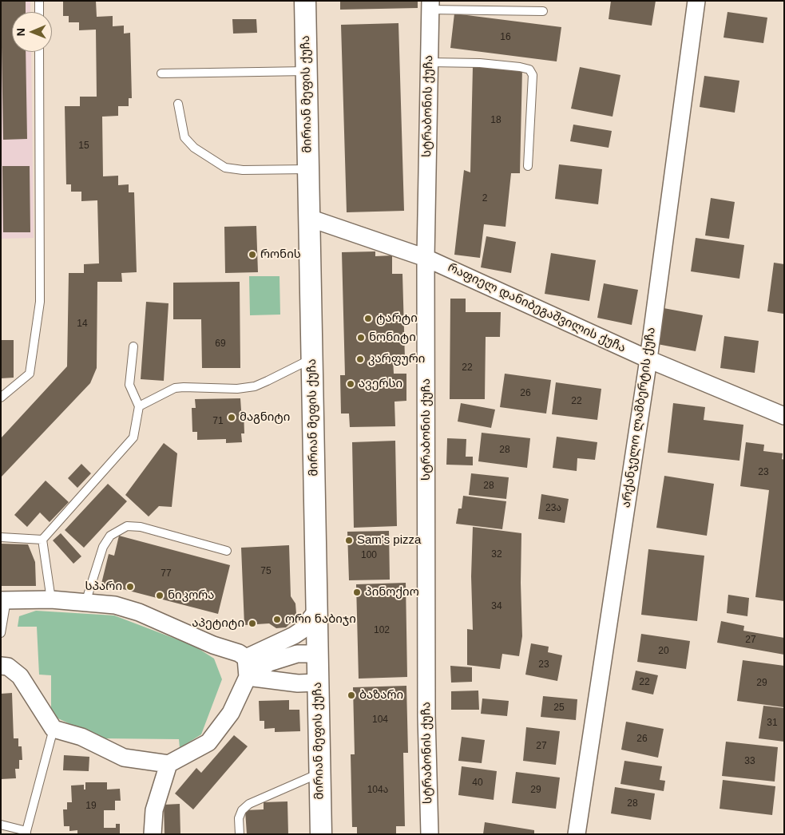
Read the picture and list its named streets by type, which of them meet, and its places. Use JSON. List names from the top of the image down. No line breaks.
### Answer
{"streets":{"street":["მირიან მეფის ქუჩა","სტრაბონის ქუჩა","რაფიელ დანიბეგაშვილის ქუჩა","არქანჯელო ლამბერტის ქუჩა"]},"crossings":[["მირიან მეფის ქუჩა","რაფიელ დანიბეგაშვილის ქუჩა"],["სტრაბონის ქუჩა","რაფიელ დანიბეგაშვილის ქუჩა"],["რაფიელ დანიბეგაშვილის ქუჩა","არქანჯელო ლამბერტის ქუჩა"]],"places":["რონის","ტარტი","ნონიტი","კარფური","ავერსი","მაგნიტი","Sam's pizza","სპარი","პინოქიო","ნიკორა","ორი ნაბიჯი","აპეტიტი","ბაზარი"],"house_numbers":["16","18","15","2","14","69","22","26","22","71","28","23","28","23ა","32","100","75","77","34","102","27","20","23","22","29","25","104","31","26","27","33","40","104ა","29","28","19"],"north":"left"}
